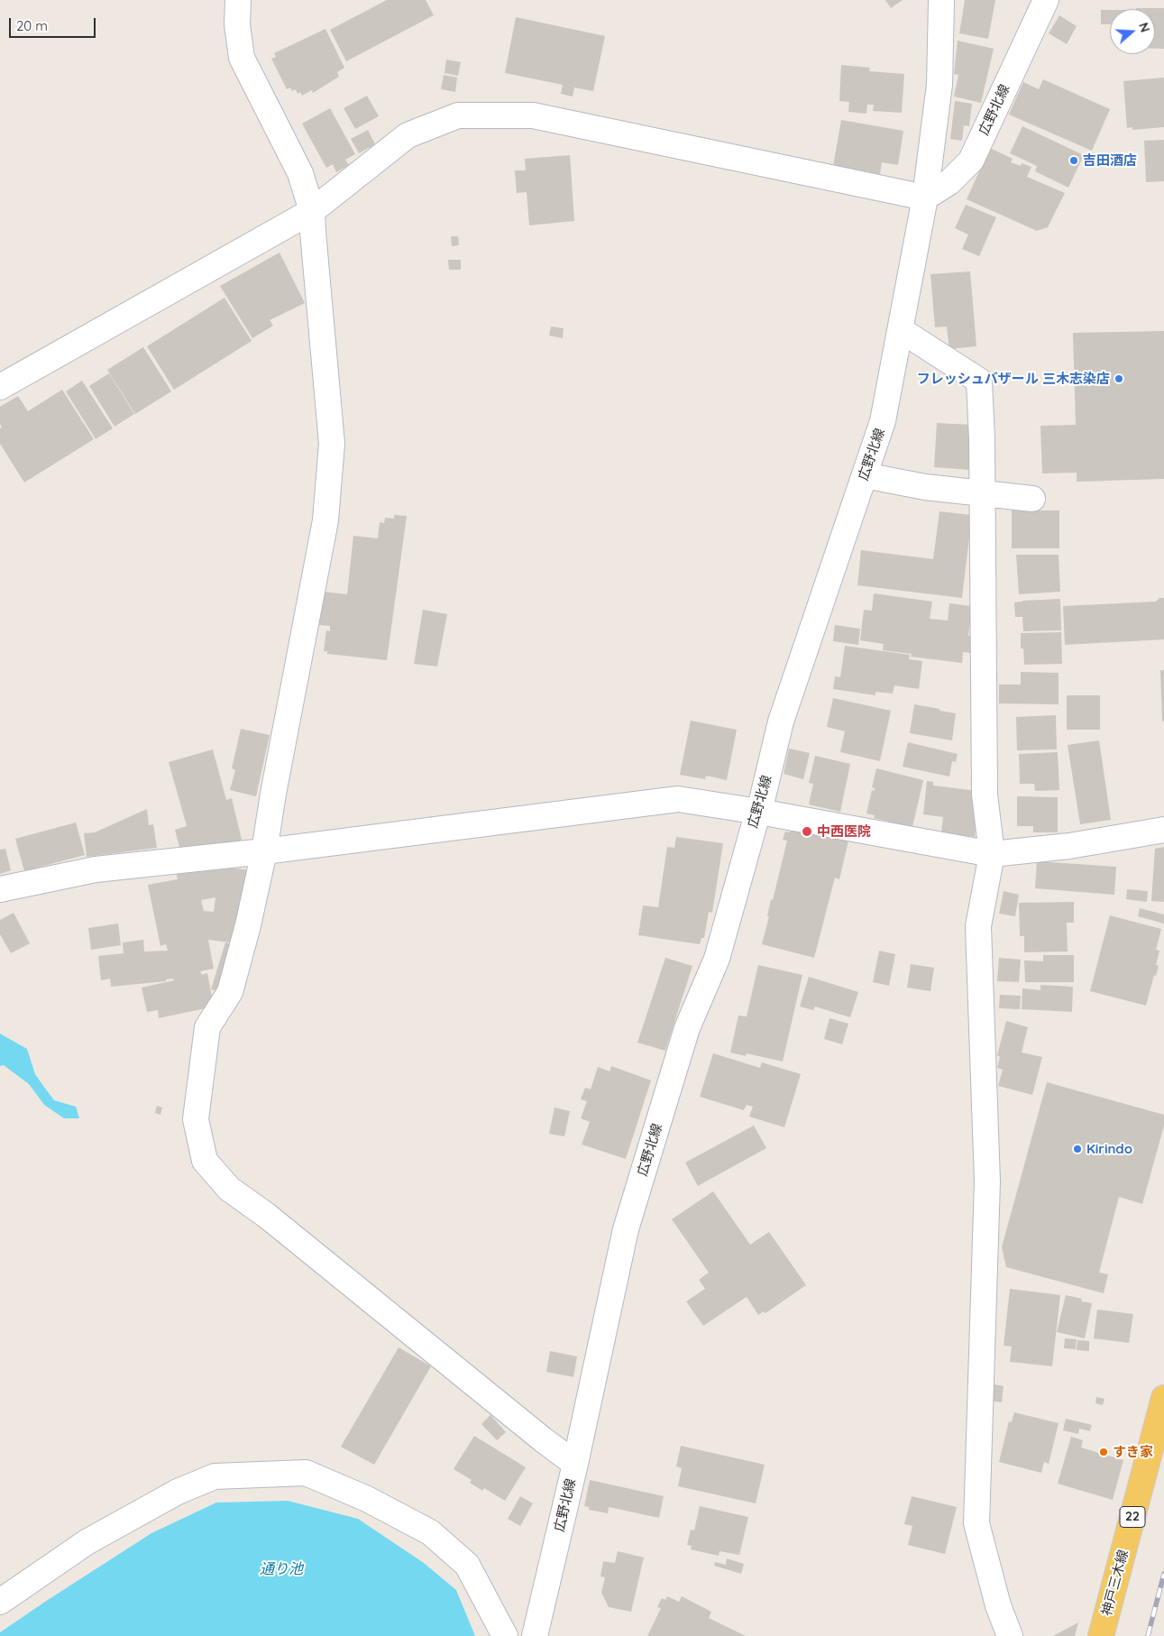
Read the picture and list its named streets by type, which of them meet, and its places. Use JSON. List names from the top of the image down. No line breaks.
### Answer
{"streets":{"main road":["22","神戸三木線"],"street":["広野北線"]},"water":["通り池"],"places":["吉田酒店","フレッシュバザール 三木志染店","中西医院","Kirindo","すき家"],"scale_bar":"20 m","north":"right"}
